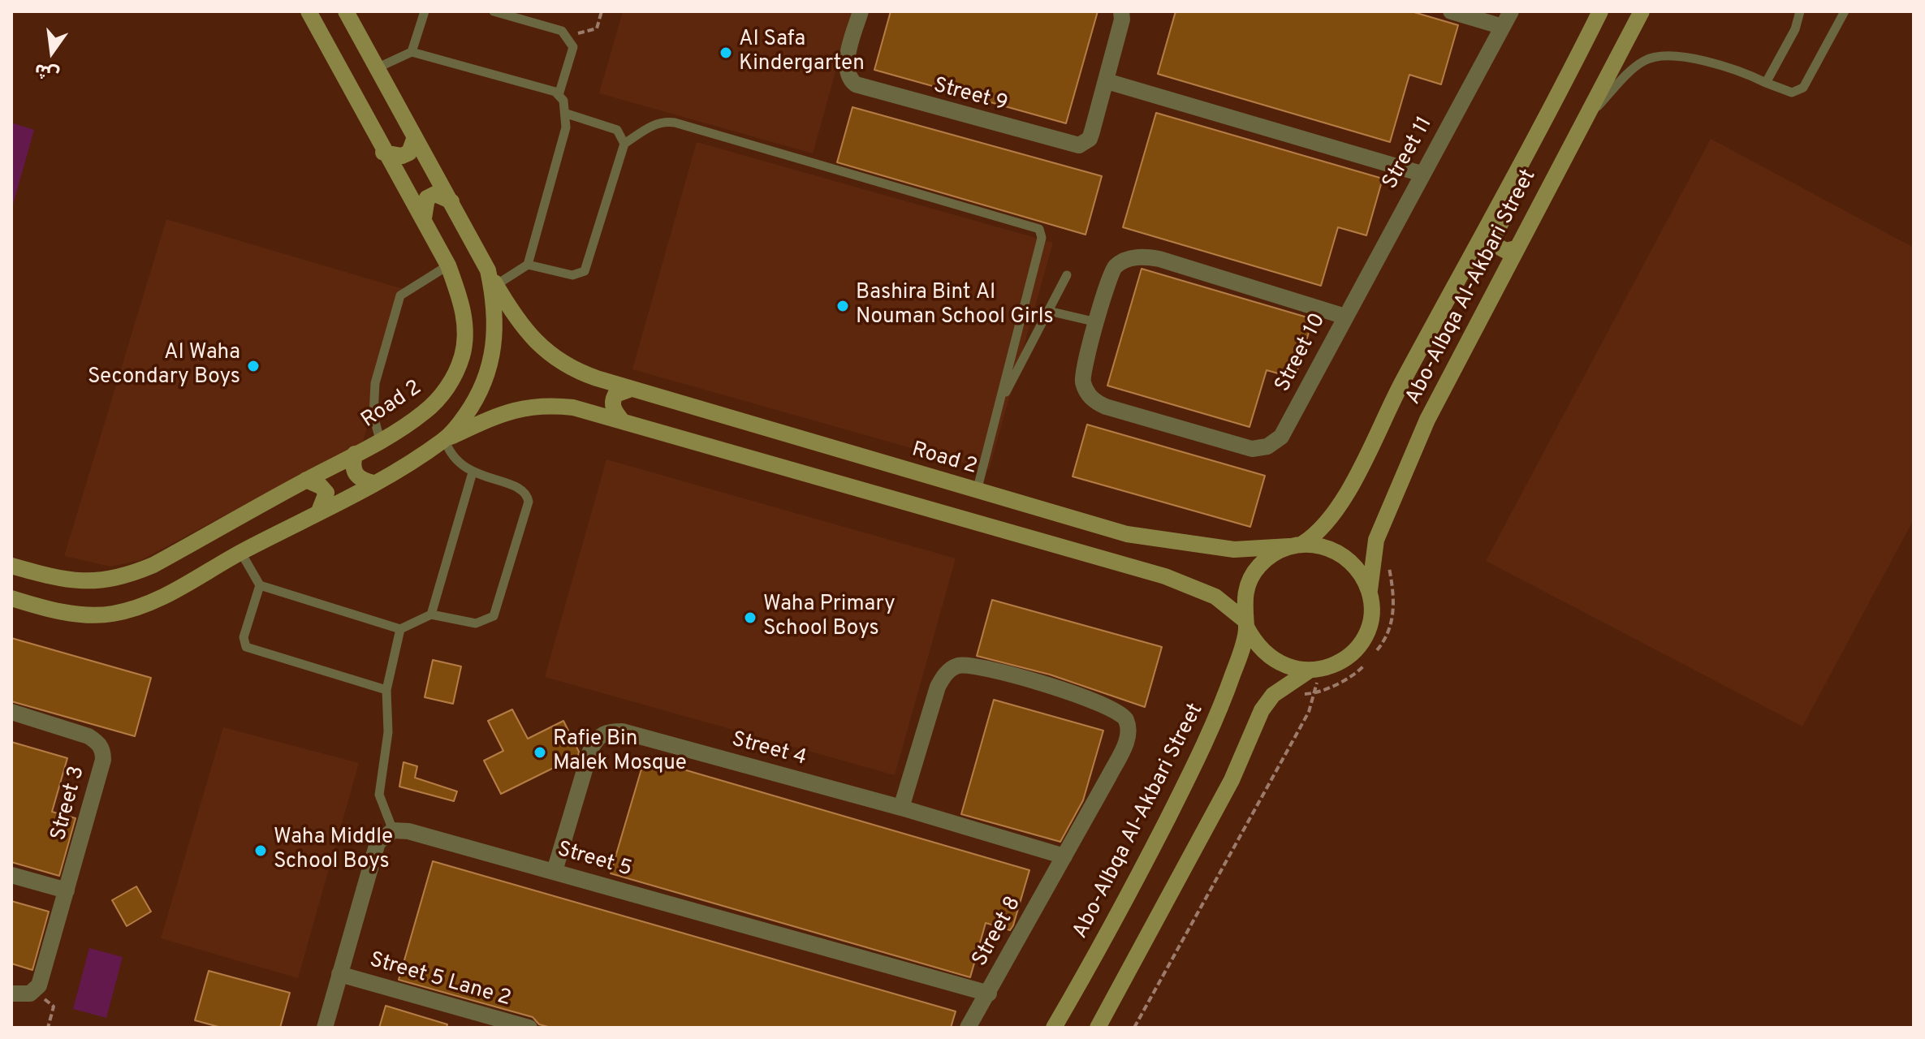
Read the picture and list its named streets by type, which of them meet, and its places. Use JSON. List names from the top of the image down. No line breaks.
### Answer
{"streets":{"street":["Street 9","Street 11","Abo-Albqa Al-Akbari Street","Street 10","Road 2","Street 4","Street 3","Street 5","Street 8","Street 5 Lane 2"]},"crossings":[["Street 11","Street 10"],["Abo-Albqa Al-Akbari Street","Road 2"],["Street 4","Street 5"],["Street 4","Street 8"],["Street 5","Street 8"]],"places":["Al Safa Kindergarten","Bashira Bint Al Nouman School Girls","Al Waha Secondary Boys","Waha Primary School Boys","Rafie Bin Malek Mosque","Waha Middle School Boys"],"north":"bottom"}
